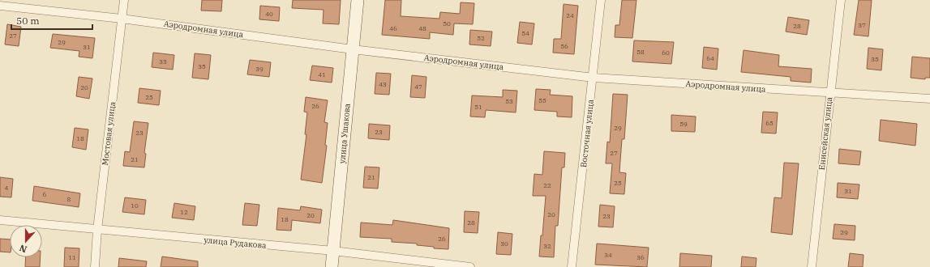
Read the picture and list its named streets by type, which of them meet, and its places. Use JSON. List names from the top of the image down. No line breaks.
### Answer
{"streets":{"street":["Аэродромная улица","Мостовая улица","улица Ушакова","Восточная улица","Енисейская улица","улица Рудакова"]},"crossings":[["Аэродромная улица","Мостовая улица"],["Аэродромная улица","улица Ушакова"],["Аэродромная улица","Восточная улица"],["Аэродромная улица","Енисейская улица"],["Мостовая улица","улица Рудакова"],["улица Ушакова","улица Рудакова"]],"house_numbers":["40","24","50","37","28","46","48","54","27","52","29","56","31","58","60","64","35","33","35","39","41","43","47","20","25","55","53","26","51","65","59","29","23","23","18","27","21","21","25","22","4","31","6","8","10","12","20","20","23","18","28","29","26","30","32","34","11","36"],"scale_bar":"50 m","north":"bottom"}
